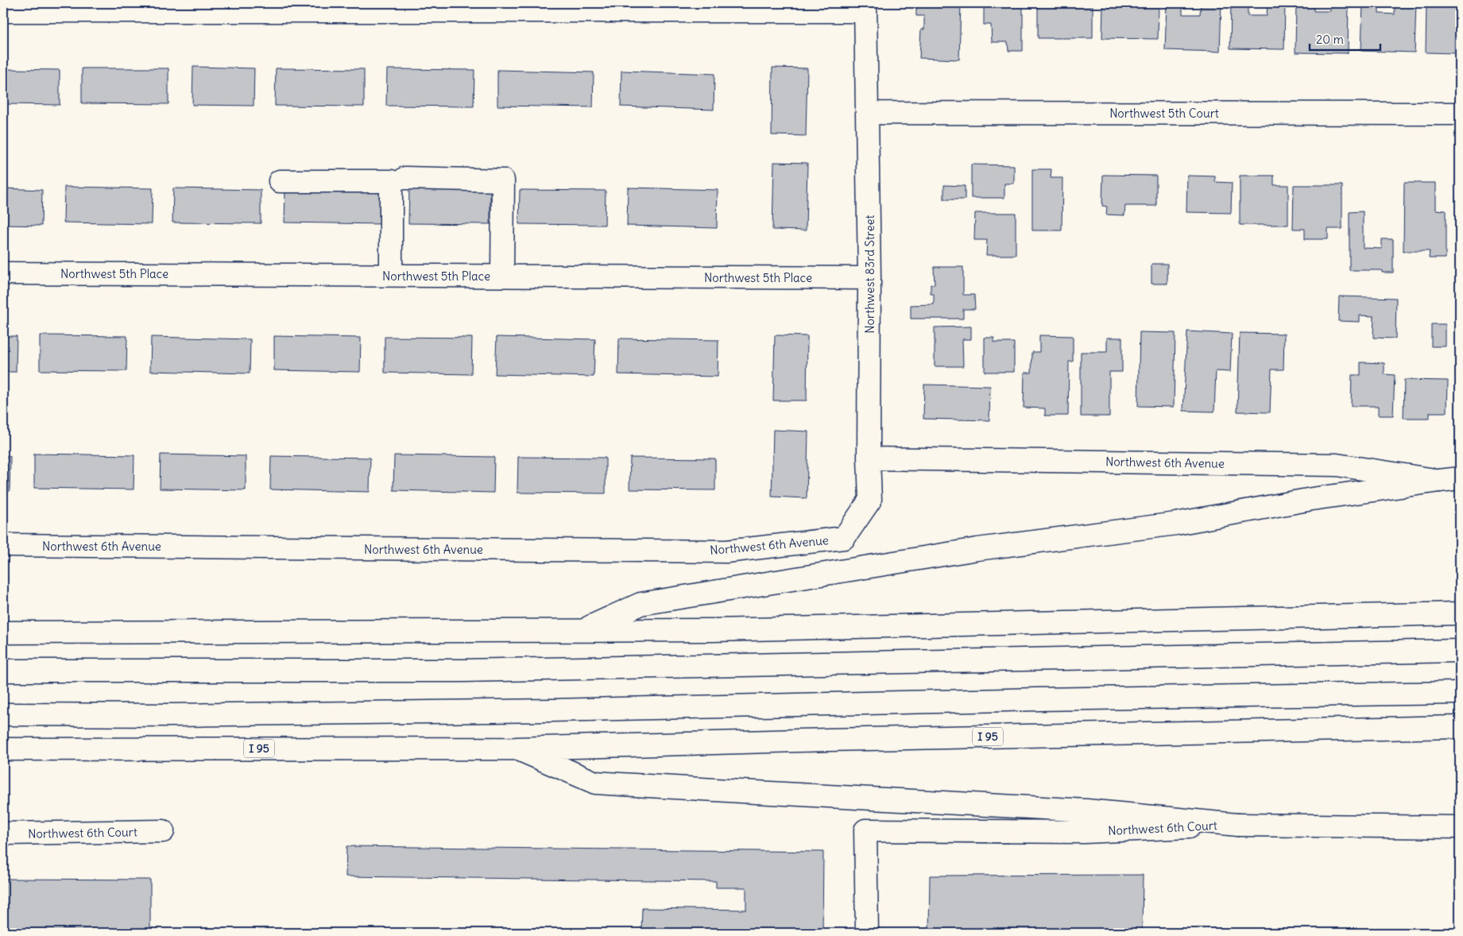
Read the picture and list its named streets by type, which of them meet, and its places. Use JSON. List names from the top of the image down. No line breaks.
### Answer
{"streets":{"main road":["Northwest 5th Court","Northwest 5th Place","Northwest 83rd Street","Northwest 6th Avenue","I 95","Northwest 6th Court"]},"crossings":[["Northwest 5th Court","Northwest 83rd Street"],["Northwest 5th Place","Northwest 83rd Street"],["Northwest 83rd Street","Northwest 6th Avenue"]],"scale_bar":"20 m"}
